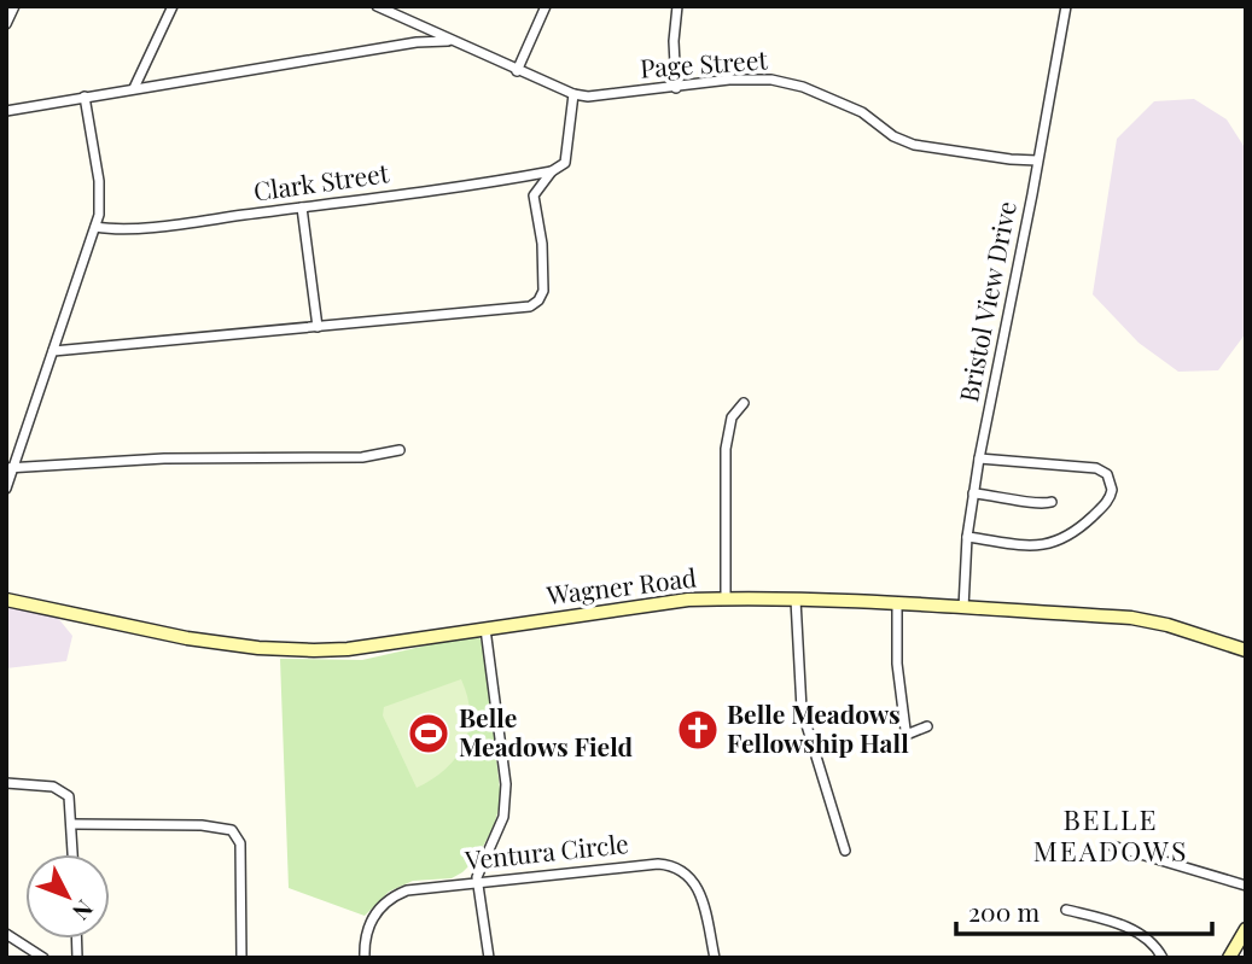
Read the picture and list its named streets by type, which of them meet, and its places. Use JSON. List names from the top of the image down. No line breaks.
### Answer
{"streets":{"street":["Page Street","Clark Street","Bristol View Drive","Wagner Road","Ventura Circle"]},"crossings":[["Page Street","Bristol View Drive"],["Bristol View Drive","Wagner Road"]],"districts":["BELLE MEADOWS"],"places":{"church":["Belle Meadows Fellowship Hall"],"sports":["Belle Meadows Field"]},"scale_bar":"200 m","north":"bottom right"}
